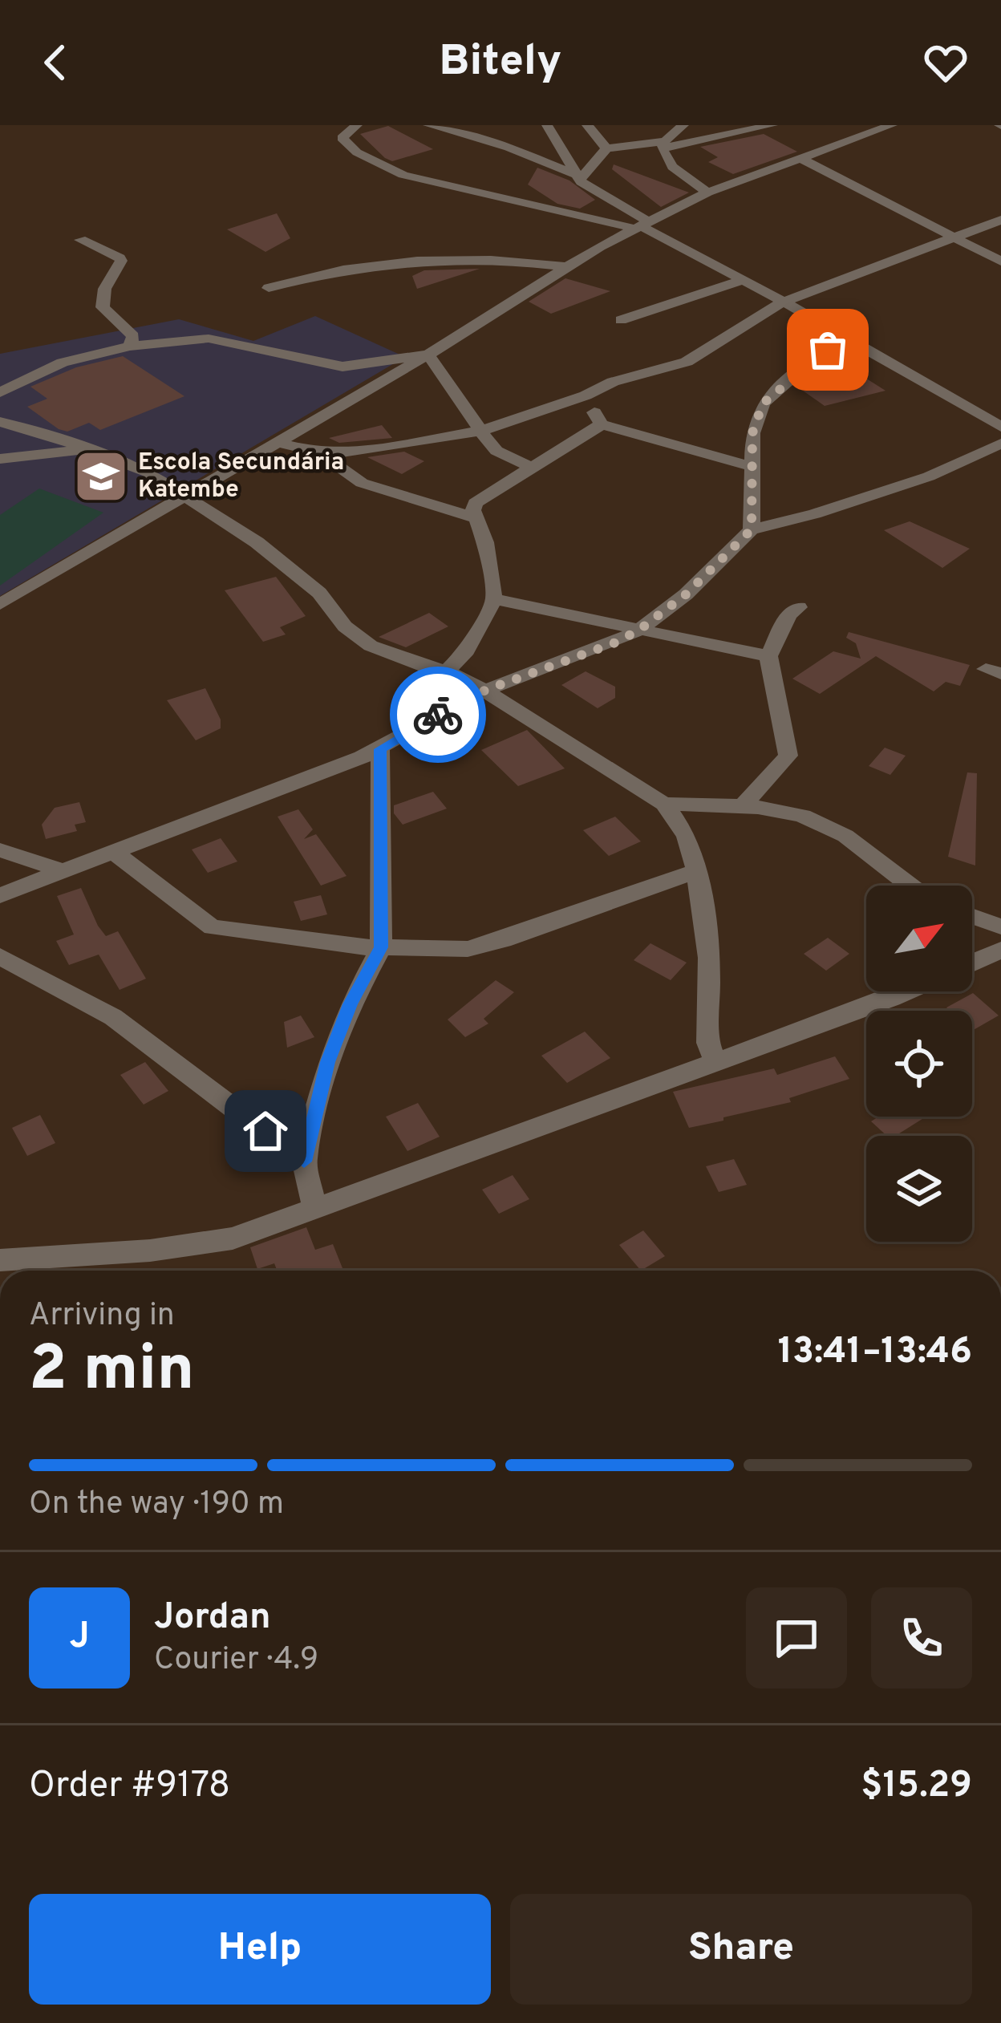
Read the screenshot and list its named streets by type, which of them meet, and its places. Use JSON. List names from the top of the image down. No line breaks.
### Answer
{"places":{"school or university":["Escola Secundária Katembe"]},"north":"top right","page":{"header":"Bitely","heading":["2 min","Arriving in","13:41–13:46"],"panel":["Jordan","Courier · 4.9","Order #9178","$15.29"],"bar":"On the way · 190 m","round":"J","buttons":["Help","Share"]}}
